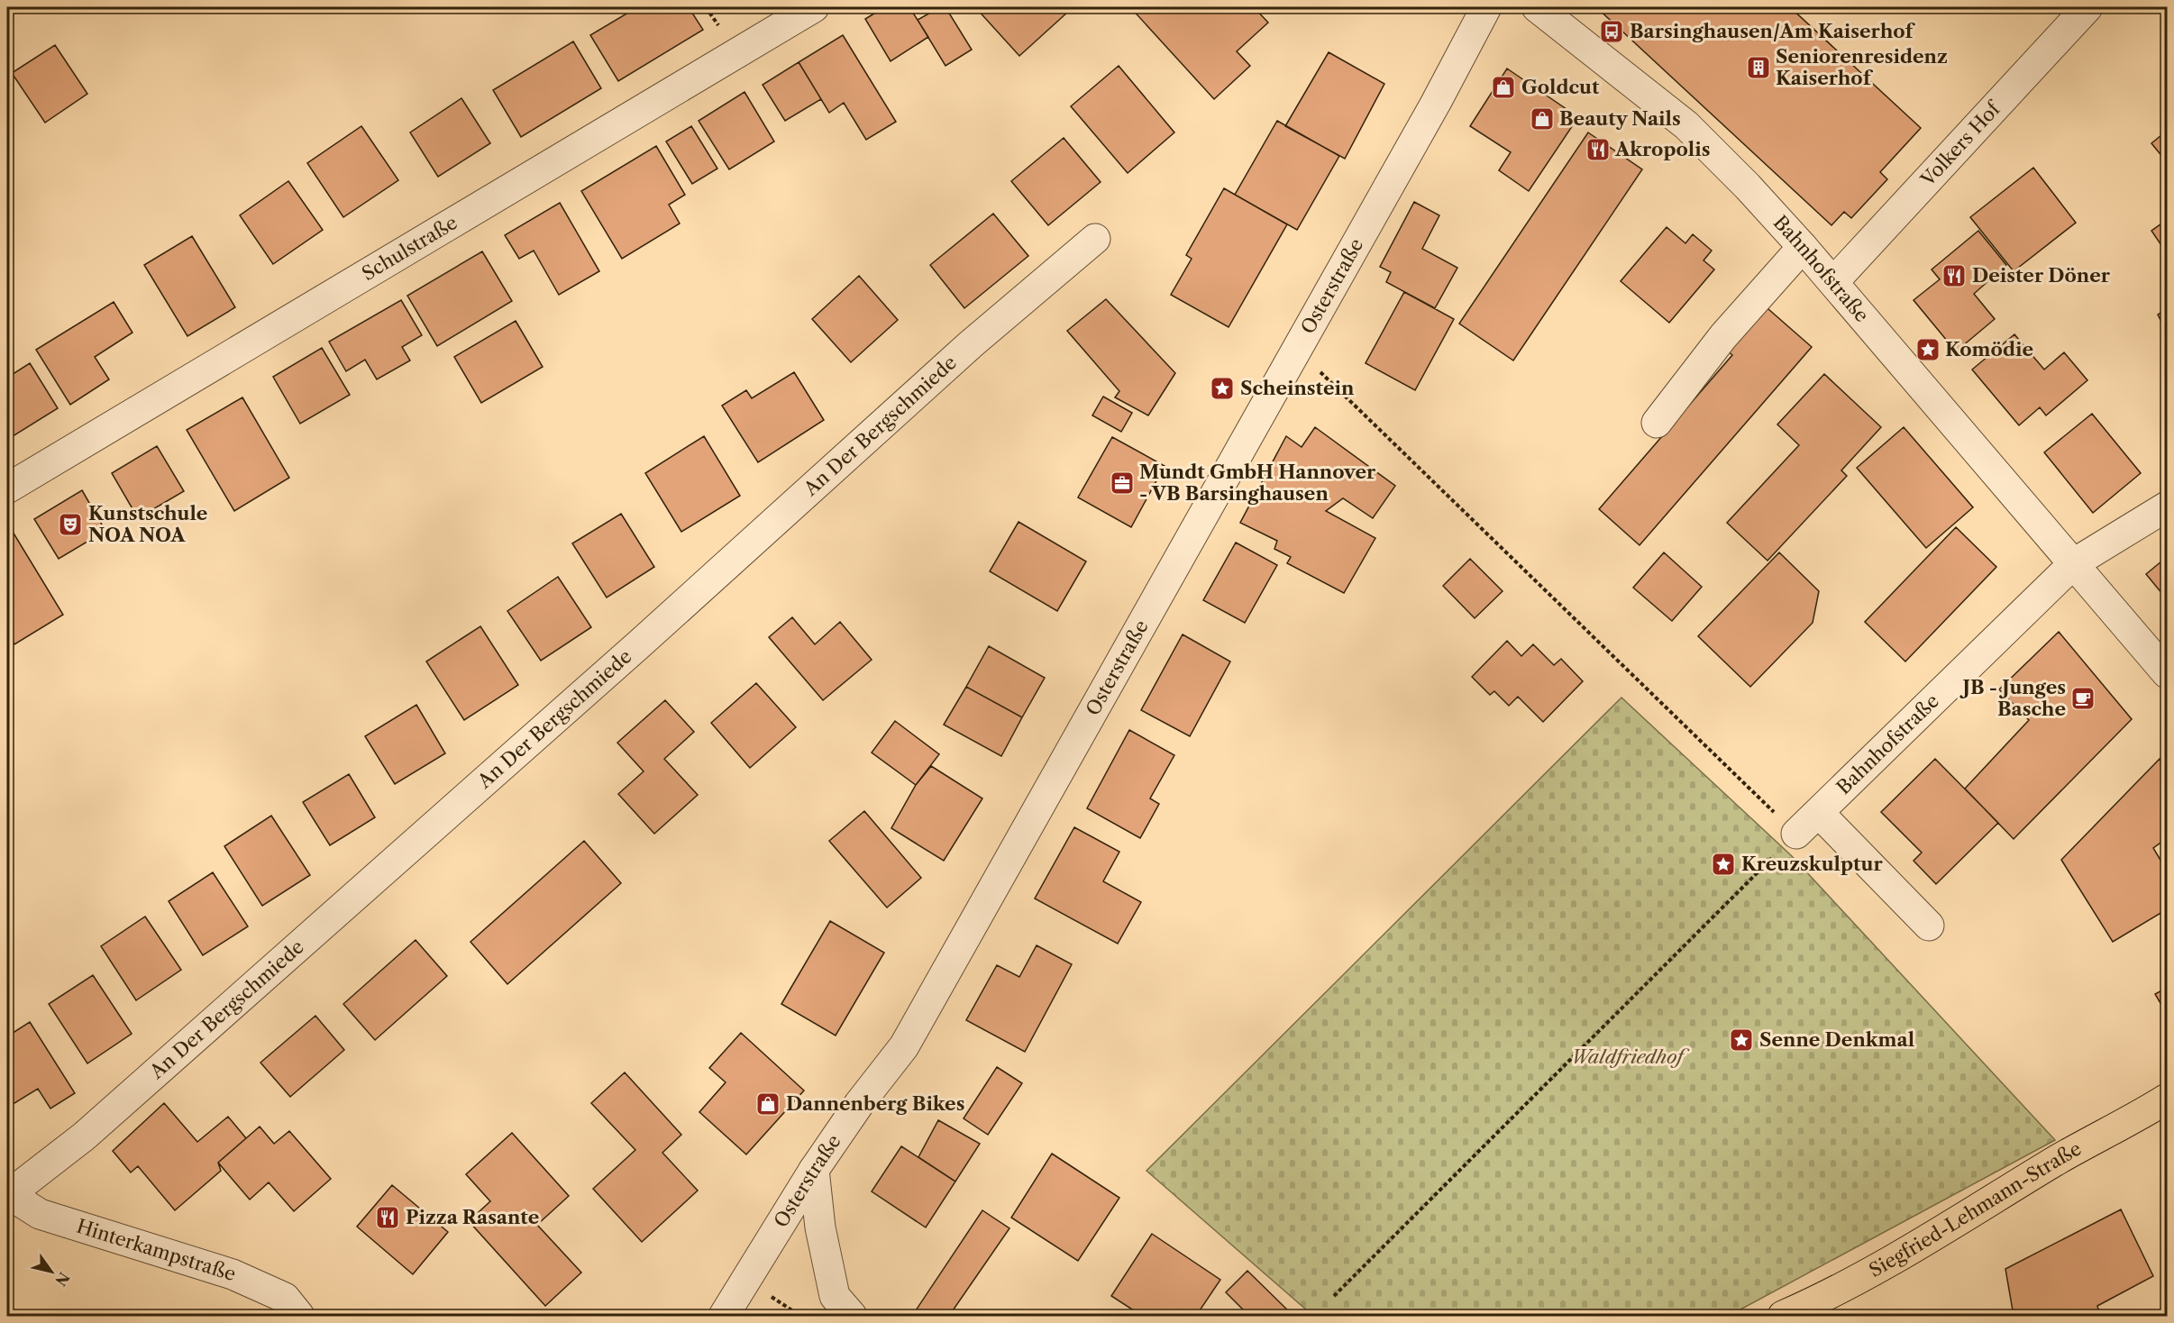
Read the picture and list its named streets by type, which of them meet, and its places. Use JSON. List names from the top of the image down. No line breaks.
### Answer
{"streets":{"main road":["Siegfried-Lehmann-Straße"],"street":["Volkers Hof","Schulstraße","Bahnhofstraße","Osterstraße","An Der Bergschmiede","Hinterkampstraße"]},"crossings":[["Volkers Hof","Bahnhofstraße"],["An Der Bergschmiede","Hinterkampstraße"]],"parks":["Waldfriedhof"],"places":{"bus stop":["Barsinghausen/Am Kaiserhof"],"building":["Seniorenresidenz Kaiserhof"],"shop":["Goldcut","Beauty Nails","Dannenberg Bikes"],"restaurant":["Akropolis","Deister Döner","Pizza Rasante"],"place":["Komödie","Scheinstein","Kreuzskulptur","Senne Denkmal"],"office":["Mundt GmbH Hannover - VB Barsinghausen"],"theatre":["Kunstschule NOA NOA"],"cafe":["JB - Junges Basche"]},"north":"bottom right"}
